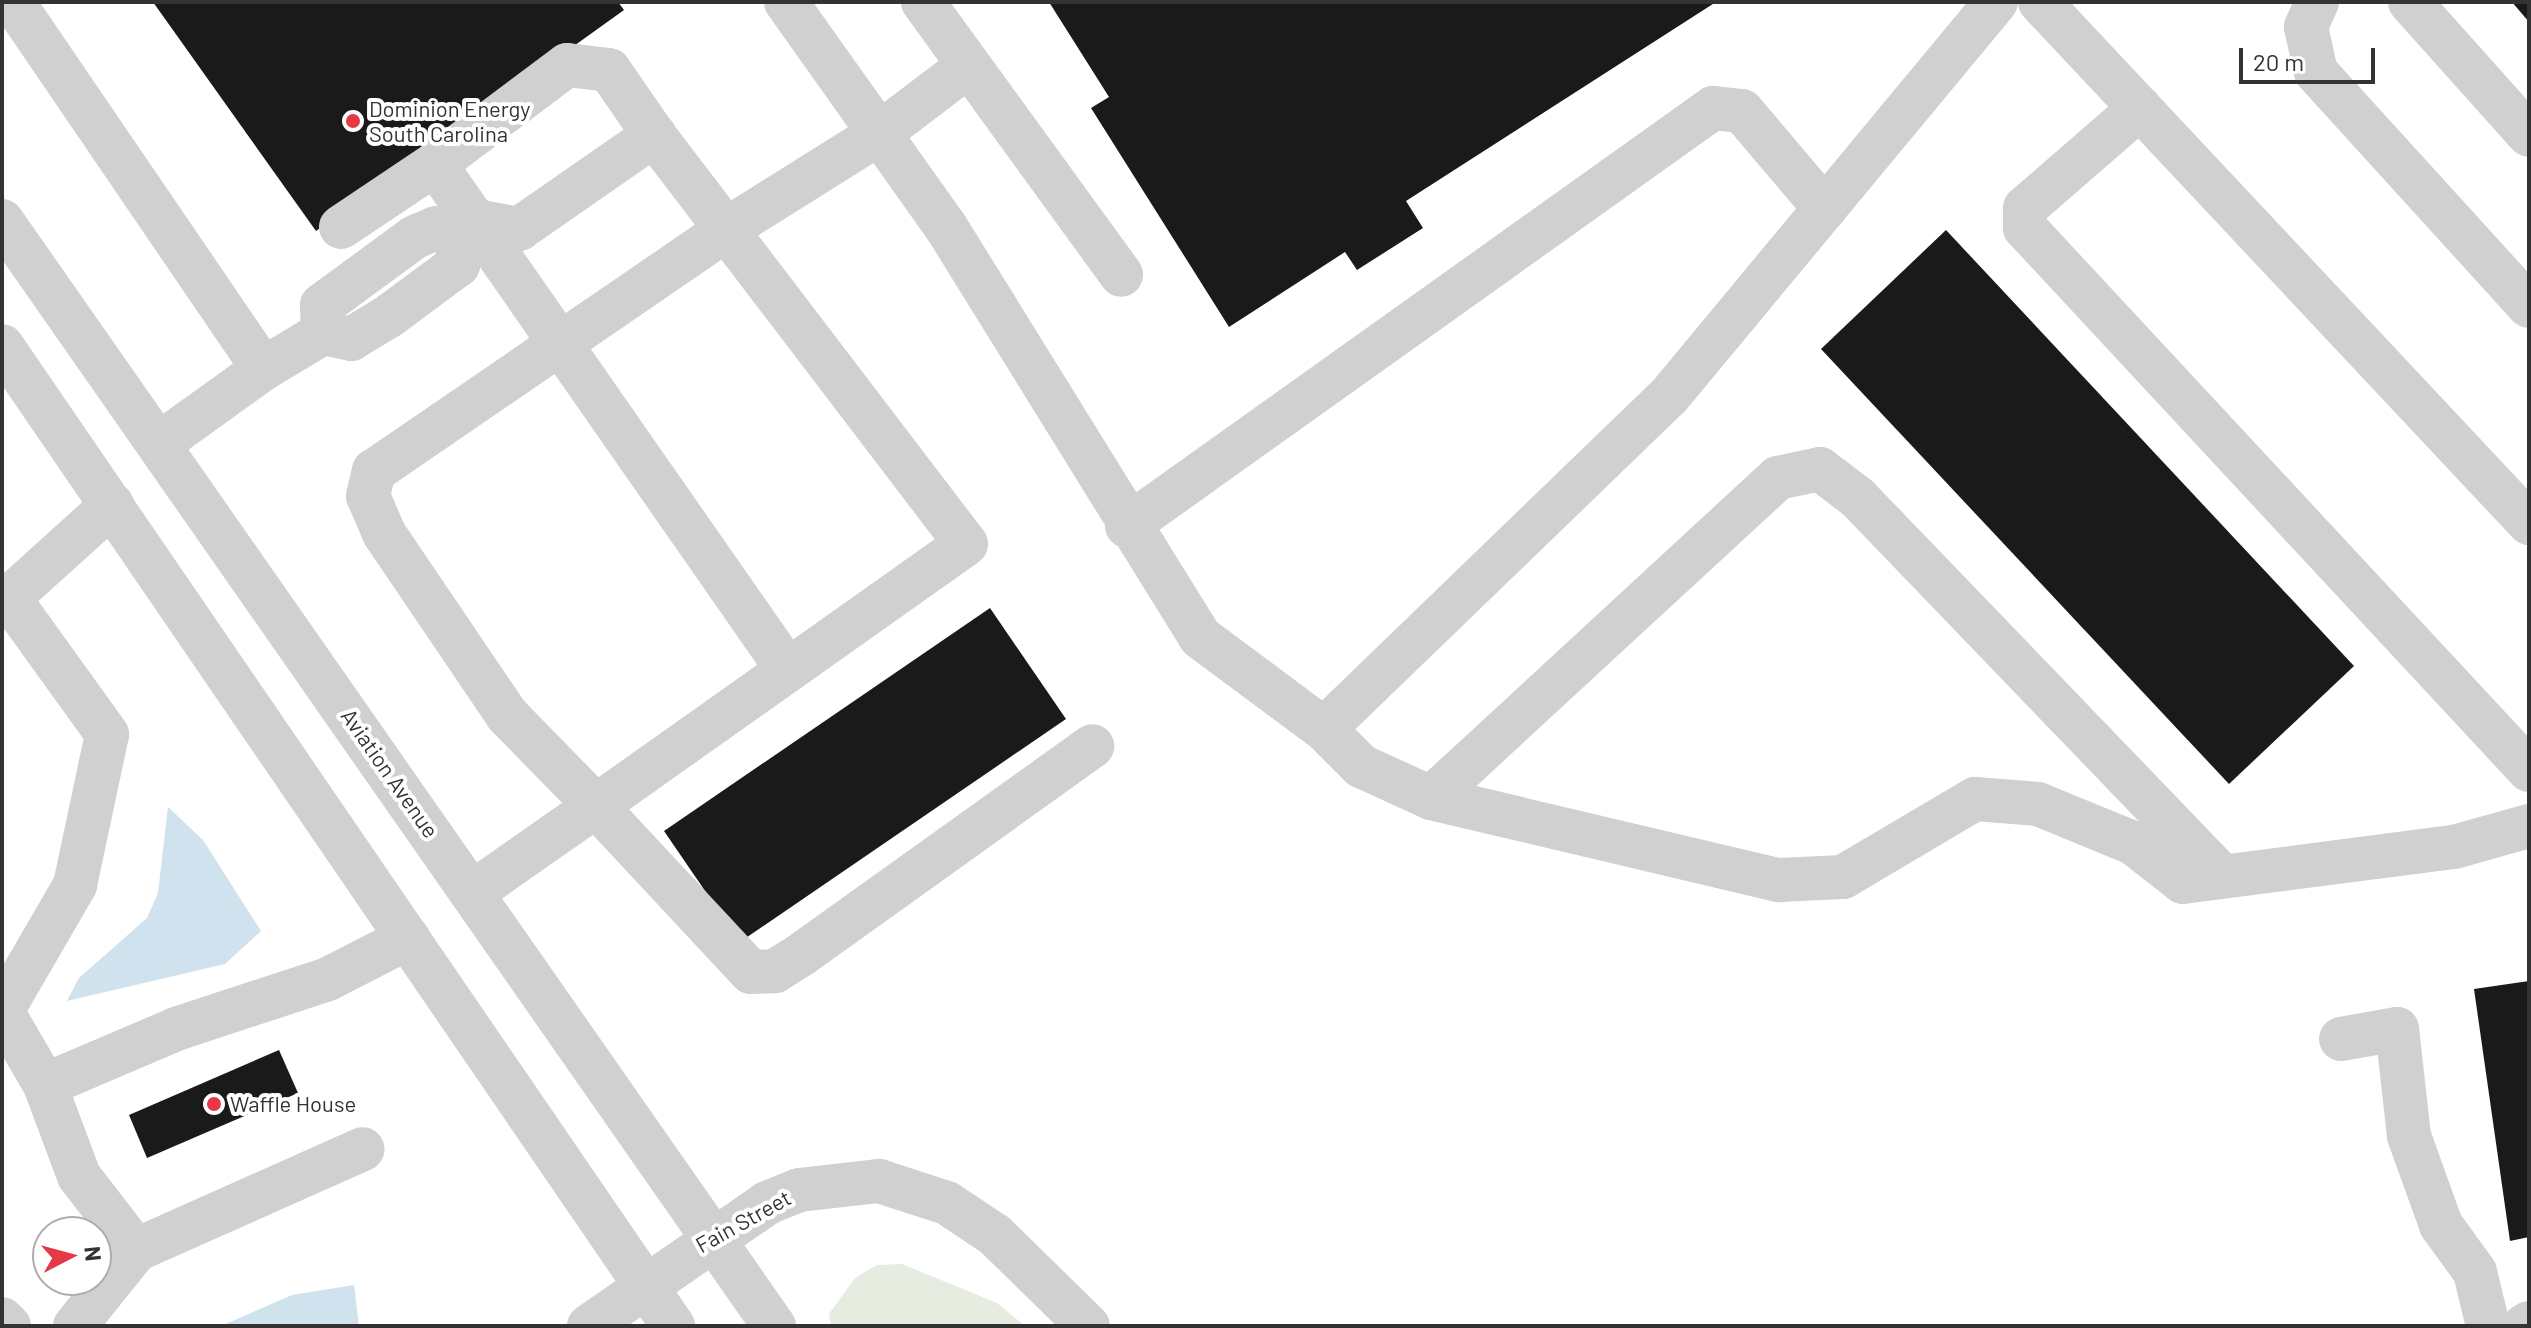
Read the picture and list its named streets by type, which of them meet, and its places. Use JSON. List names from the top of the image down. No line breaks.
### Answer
{"streets":{"street":["Aviation Avenue","Fain Street"]},"crossings":[["Aviation Avenue","Fain Street"]],"places":["Dominion Energy South Carolina","Waffle House"],"scale_bar":"20 m","north":"right"}
